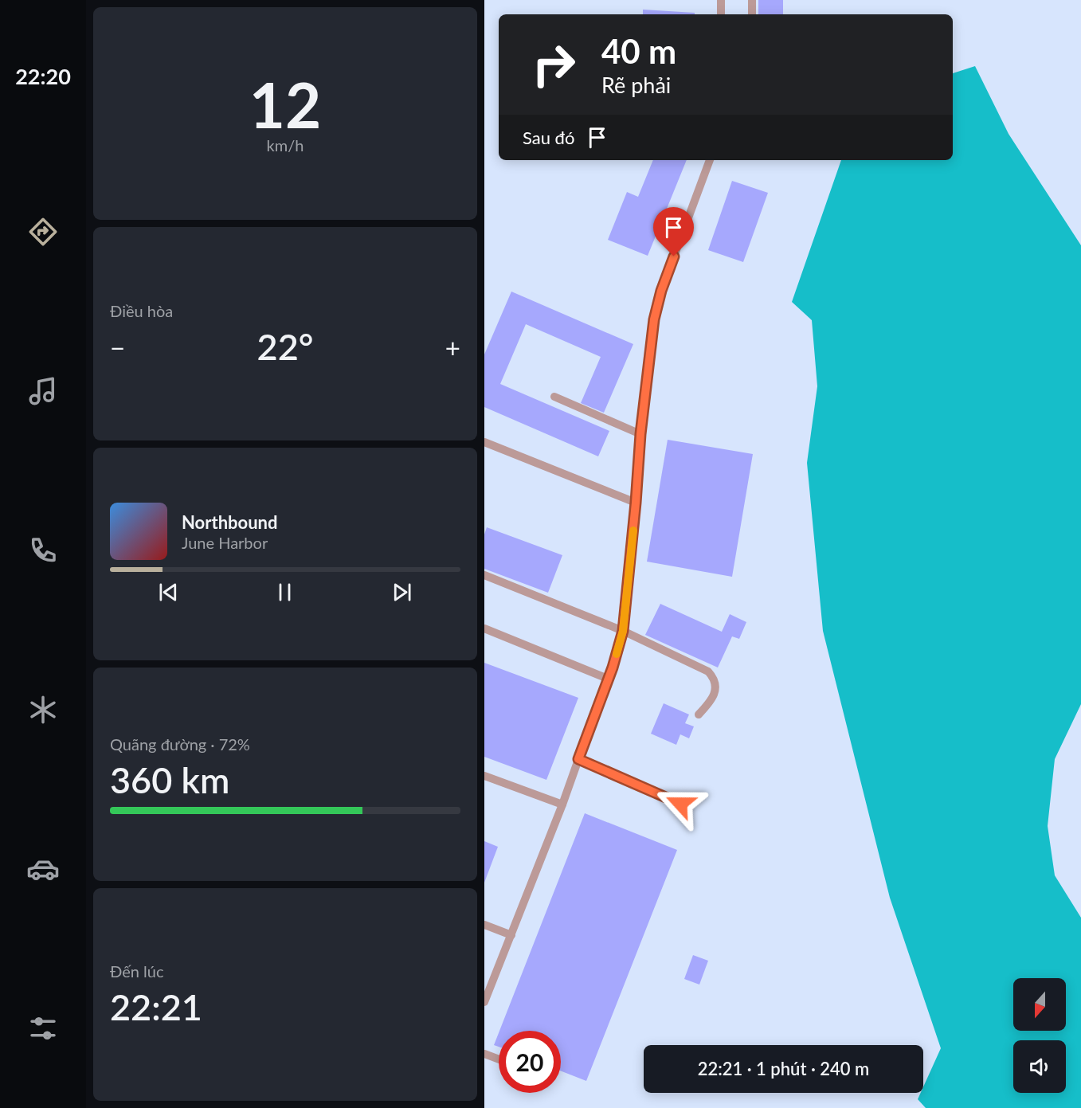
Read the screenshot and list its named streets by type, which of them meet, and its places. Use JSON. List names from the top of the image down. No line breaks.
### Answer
{"north":"bottom","page":{"tabs":"22:20","tile":[["12","km/h"],"Điều hòa",["Quãng đường · 72%","360 km"],["Đến lúc","22:21"]],"turn":["40 m","Rẽ phải"],"then":"Sau đó","heat":["−","22°","+"],"song":["Northbound","June Harbor"],"limit":"20","trip":"22:21 · 1 phút · 240 m"}}
